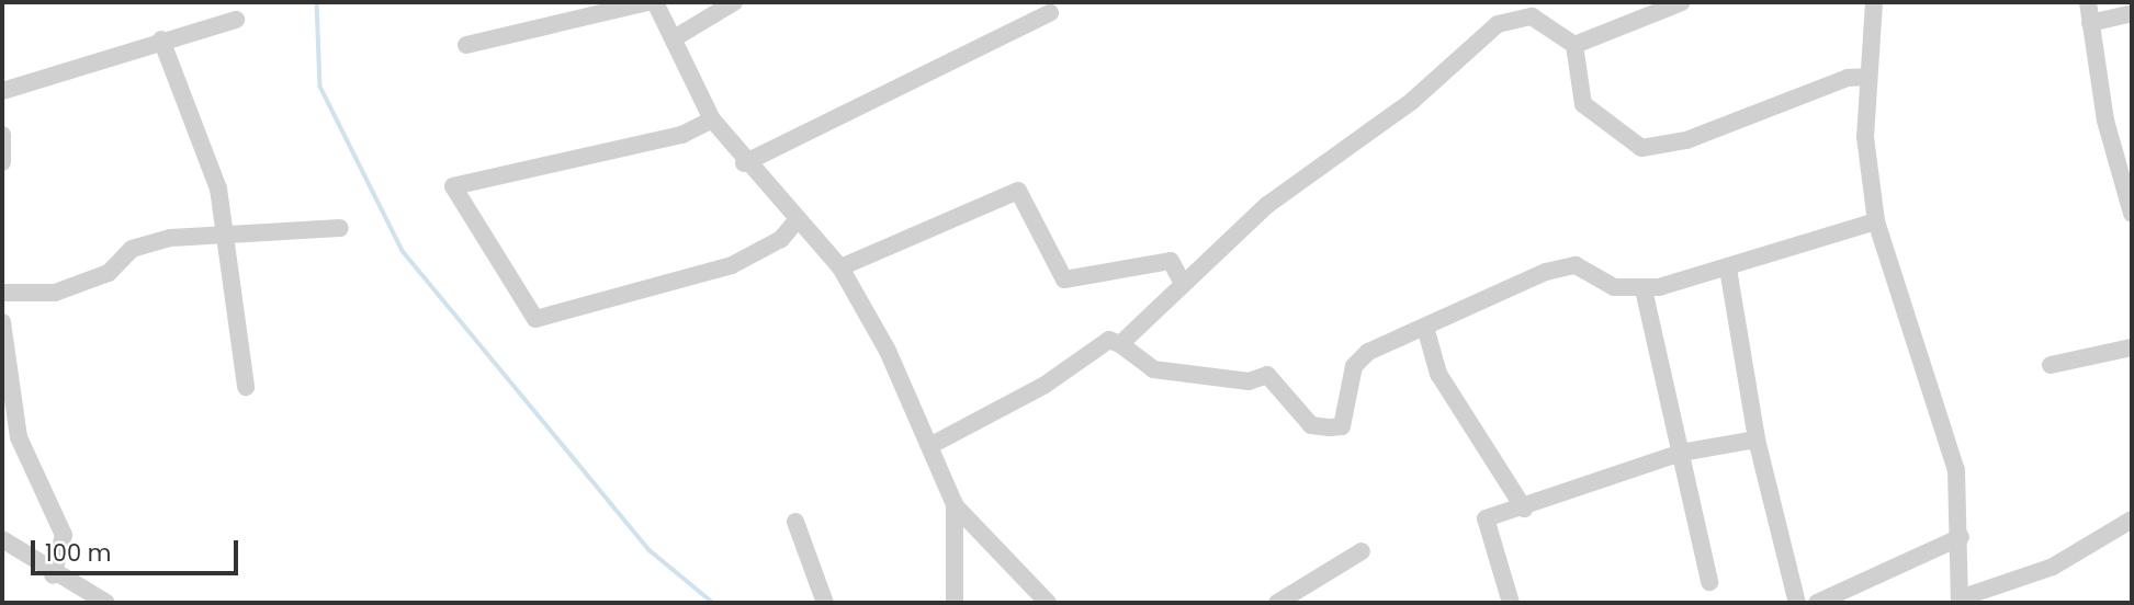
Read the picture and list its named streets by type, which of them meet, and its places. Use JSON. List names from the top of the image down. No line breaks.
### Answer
{"scale_bar":"100 m"}
